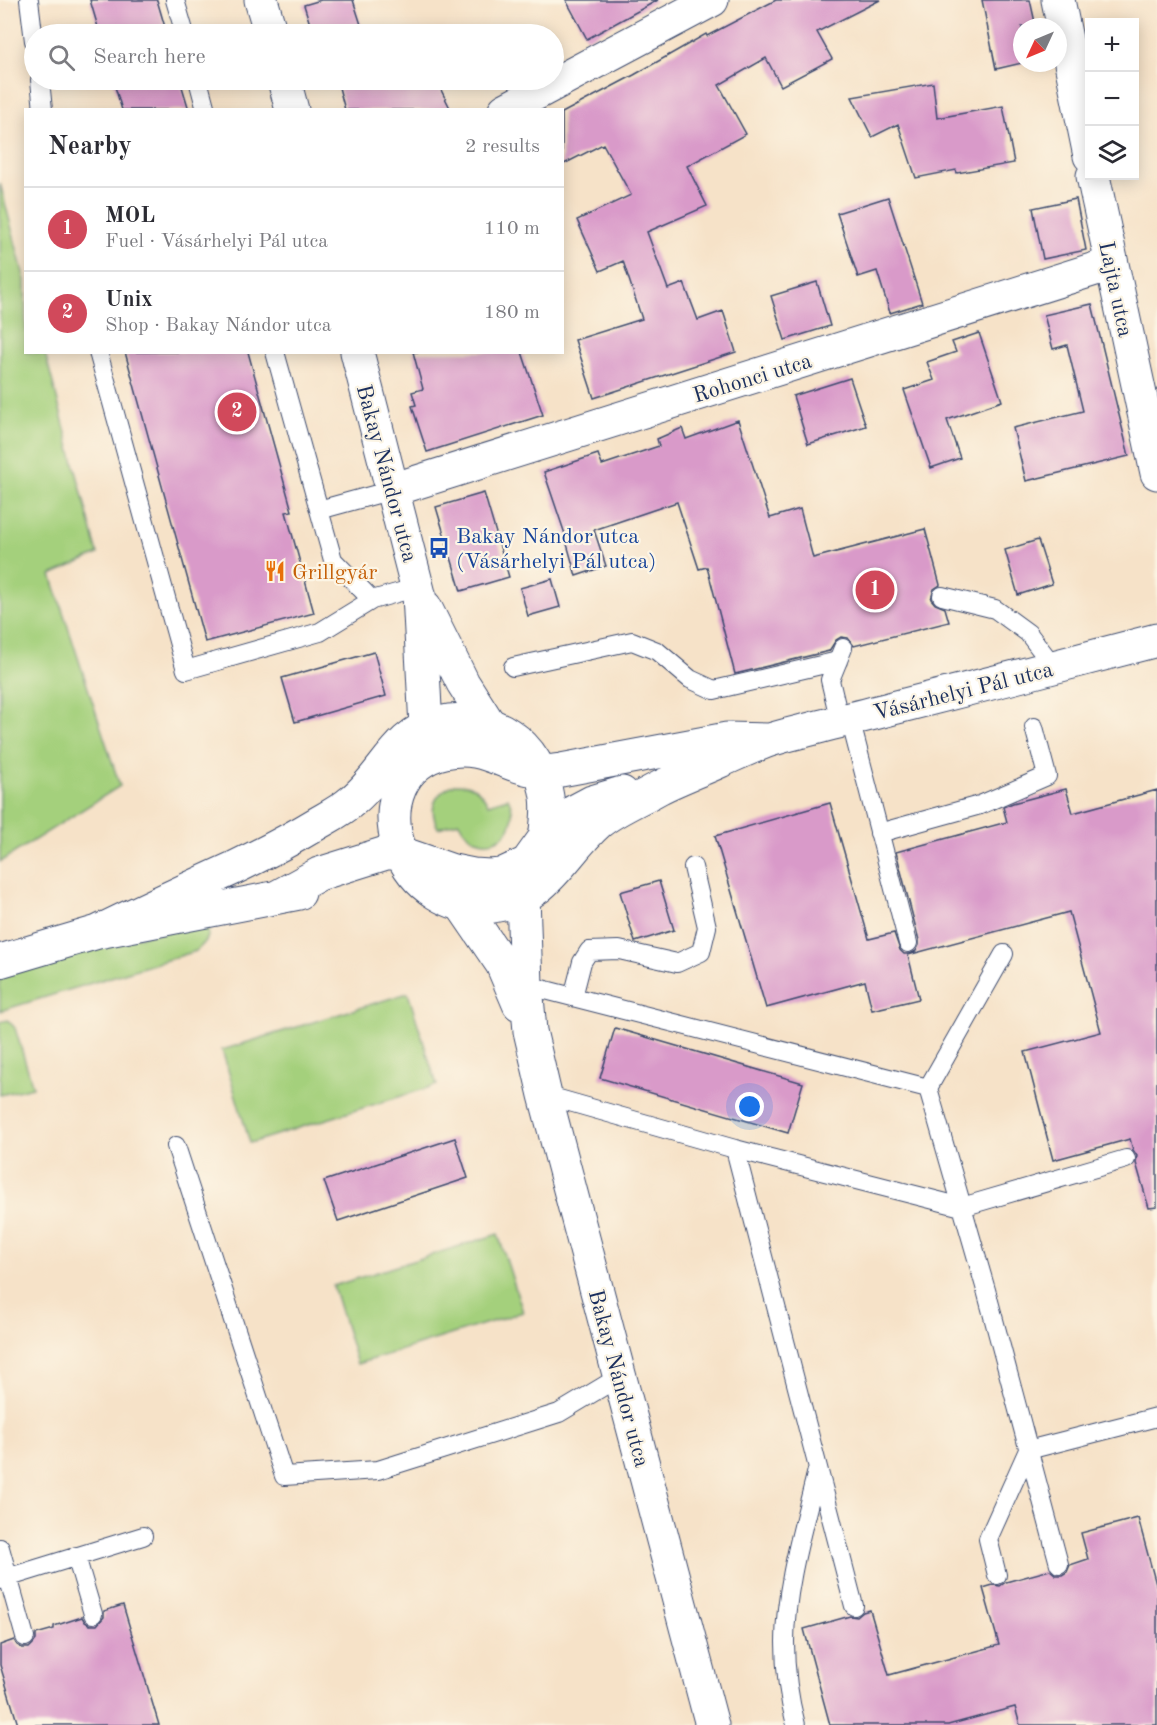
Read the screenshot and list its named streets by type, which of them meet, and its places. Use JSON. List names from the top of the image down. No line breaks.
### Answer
{"streets":{"street":["Lajta utca","Rohonci utca","Bakay Nándor utca","Vásárhelyi Pál utca"]},"crossings":[["Lajta utca","Rohonci utca"],["Rohonci utca","Bakay Nándor utca"],["Bakay Nándor utca","Vásárhelyi Pál utca"]],"places":{"bus stop":["Bakay Nándor utca (Vásárhelyi Pál utca)"],"restaurant":["Grillgyár"]},"north":"bottom left","page":{"map_buttons":["+","−"],"search":"Search here","heading":["Nearby","2 results"],"list":[{"mark":"1","name":"MOL","note":"Fuel · Vásárhelyi Pál utca","value":"110 m"},{"mark":"2","name":"Unix","note":"Shop · Bakay Nándor utca","value":"180 m"}],"pins":["2","1"]}}
